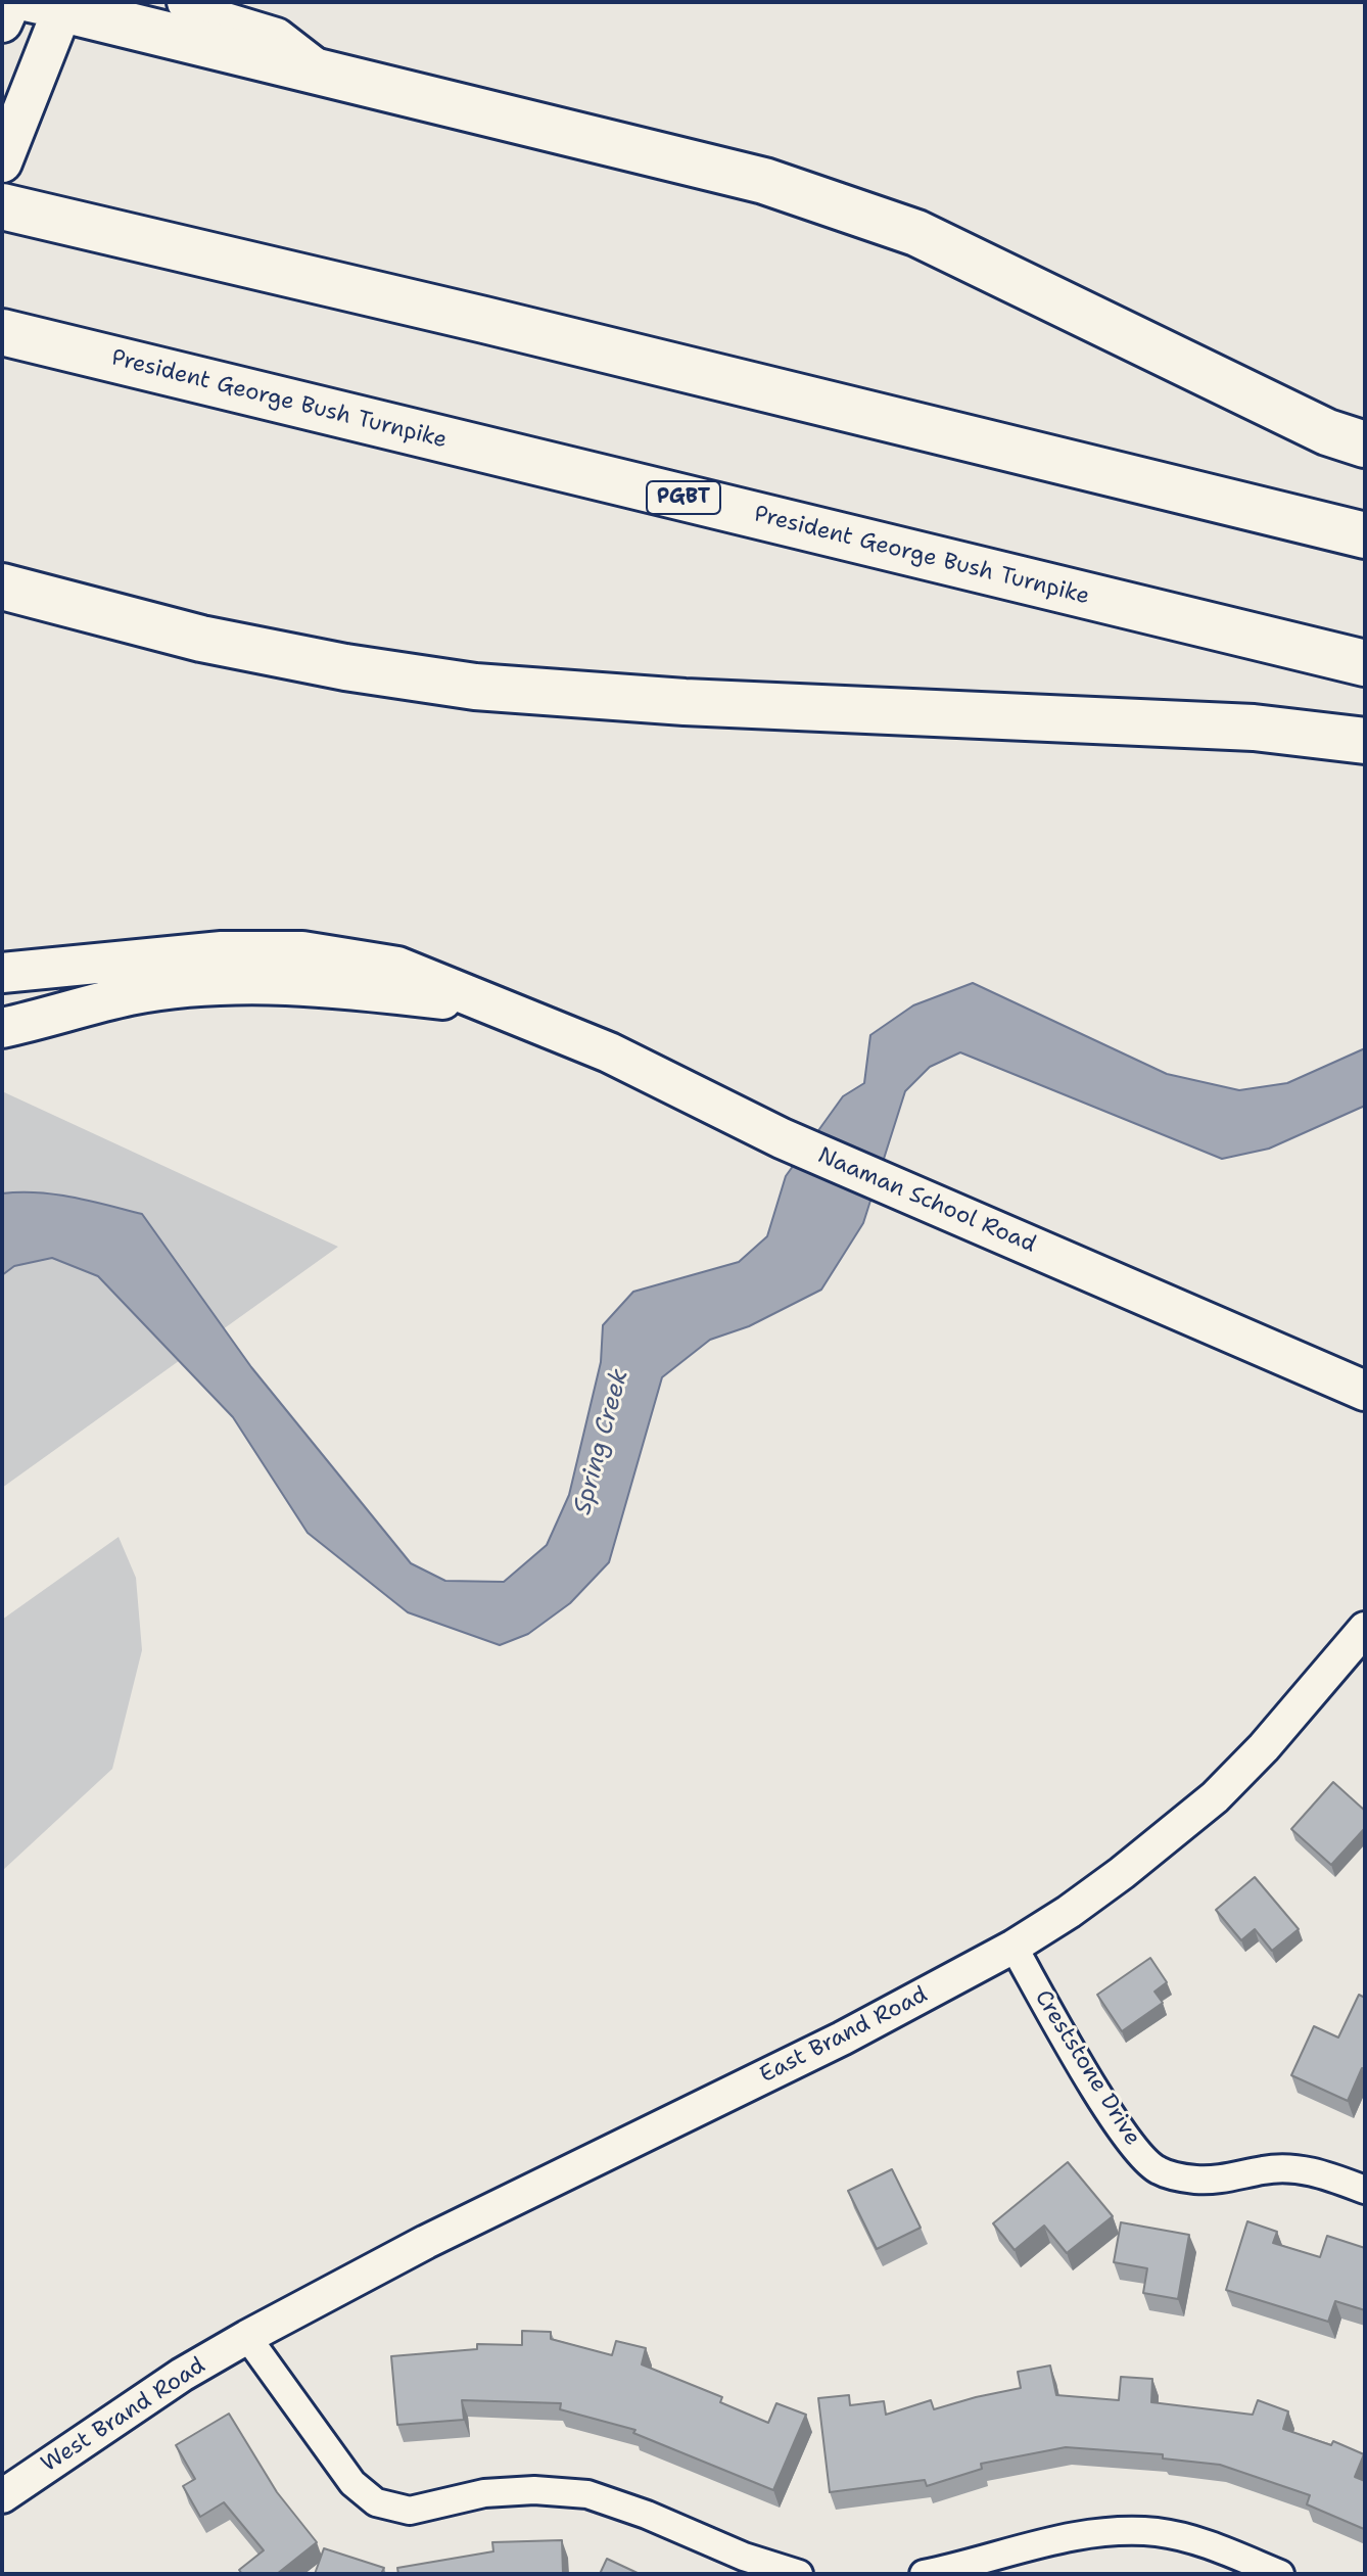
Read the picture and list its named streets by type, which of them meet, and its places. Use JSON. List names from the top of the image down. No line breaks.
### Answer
{"streets":{"highway":["President George Bush Turnpike","PGBT"],"main road":["Naaman School Road"],"street":["East Brand Road","Creststone Drive","West Brand Road"]},"crossings":[["East Brand Road","Creststone Drive"],["East Brand Road","West Brand Road"]],"water":["Spring Creek"]}
